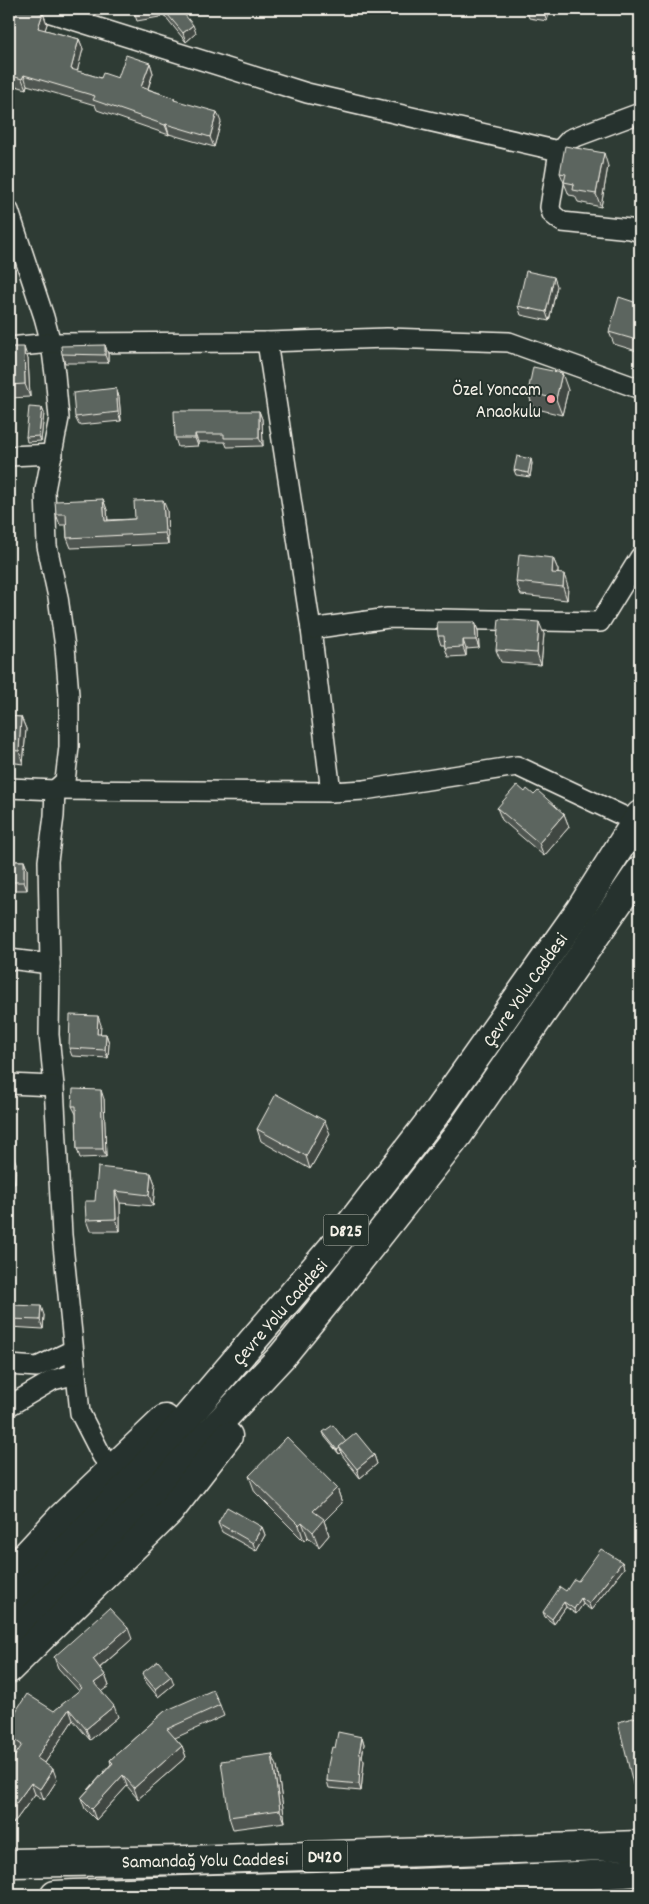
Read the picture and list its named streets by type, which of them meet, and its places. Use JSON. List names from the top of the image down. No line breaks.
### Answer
{"streets":{"highway":["Çevre Yolu Caddesi","D825","D420","Samandağ Yolu Caddesi"]},"places":["Özel Yoncam Anaokulu"]}
